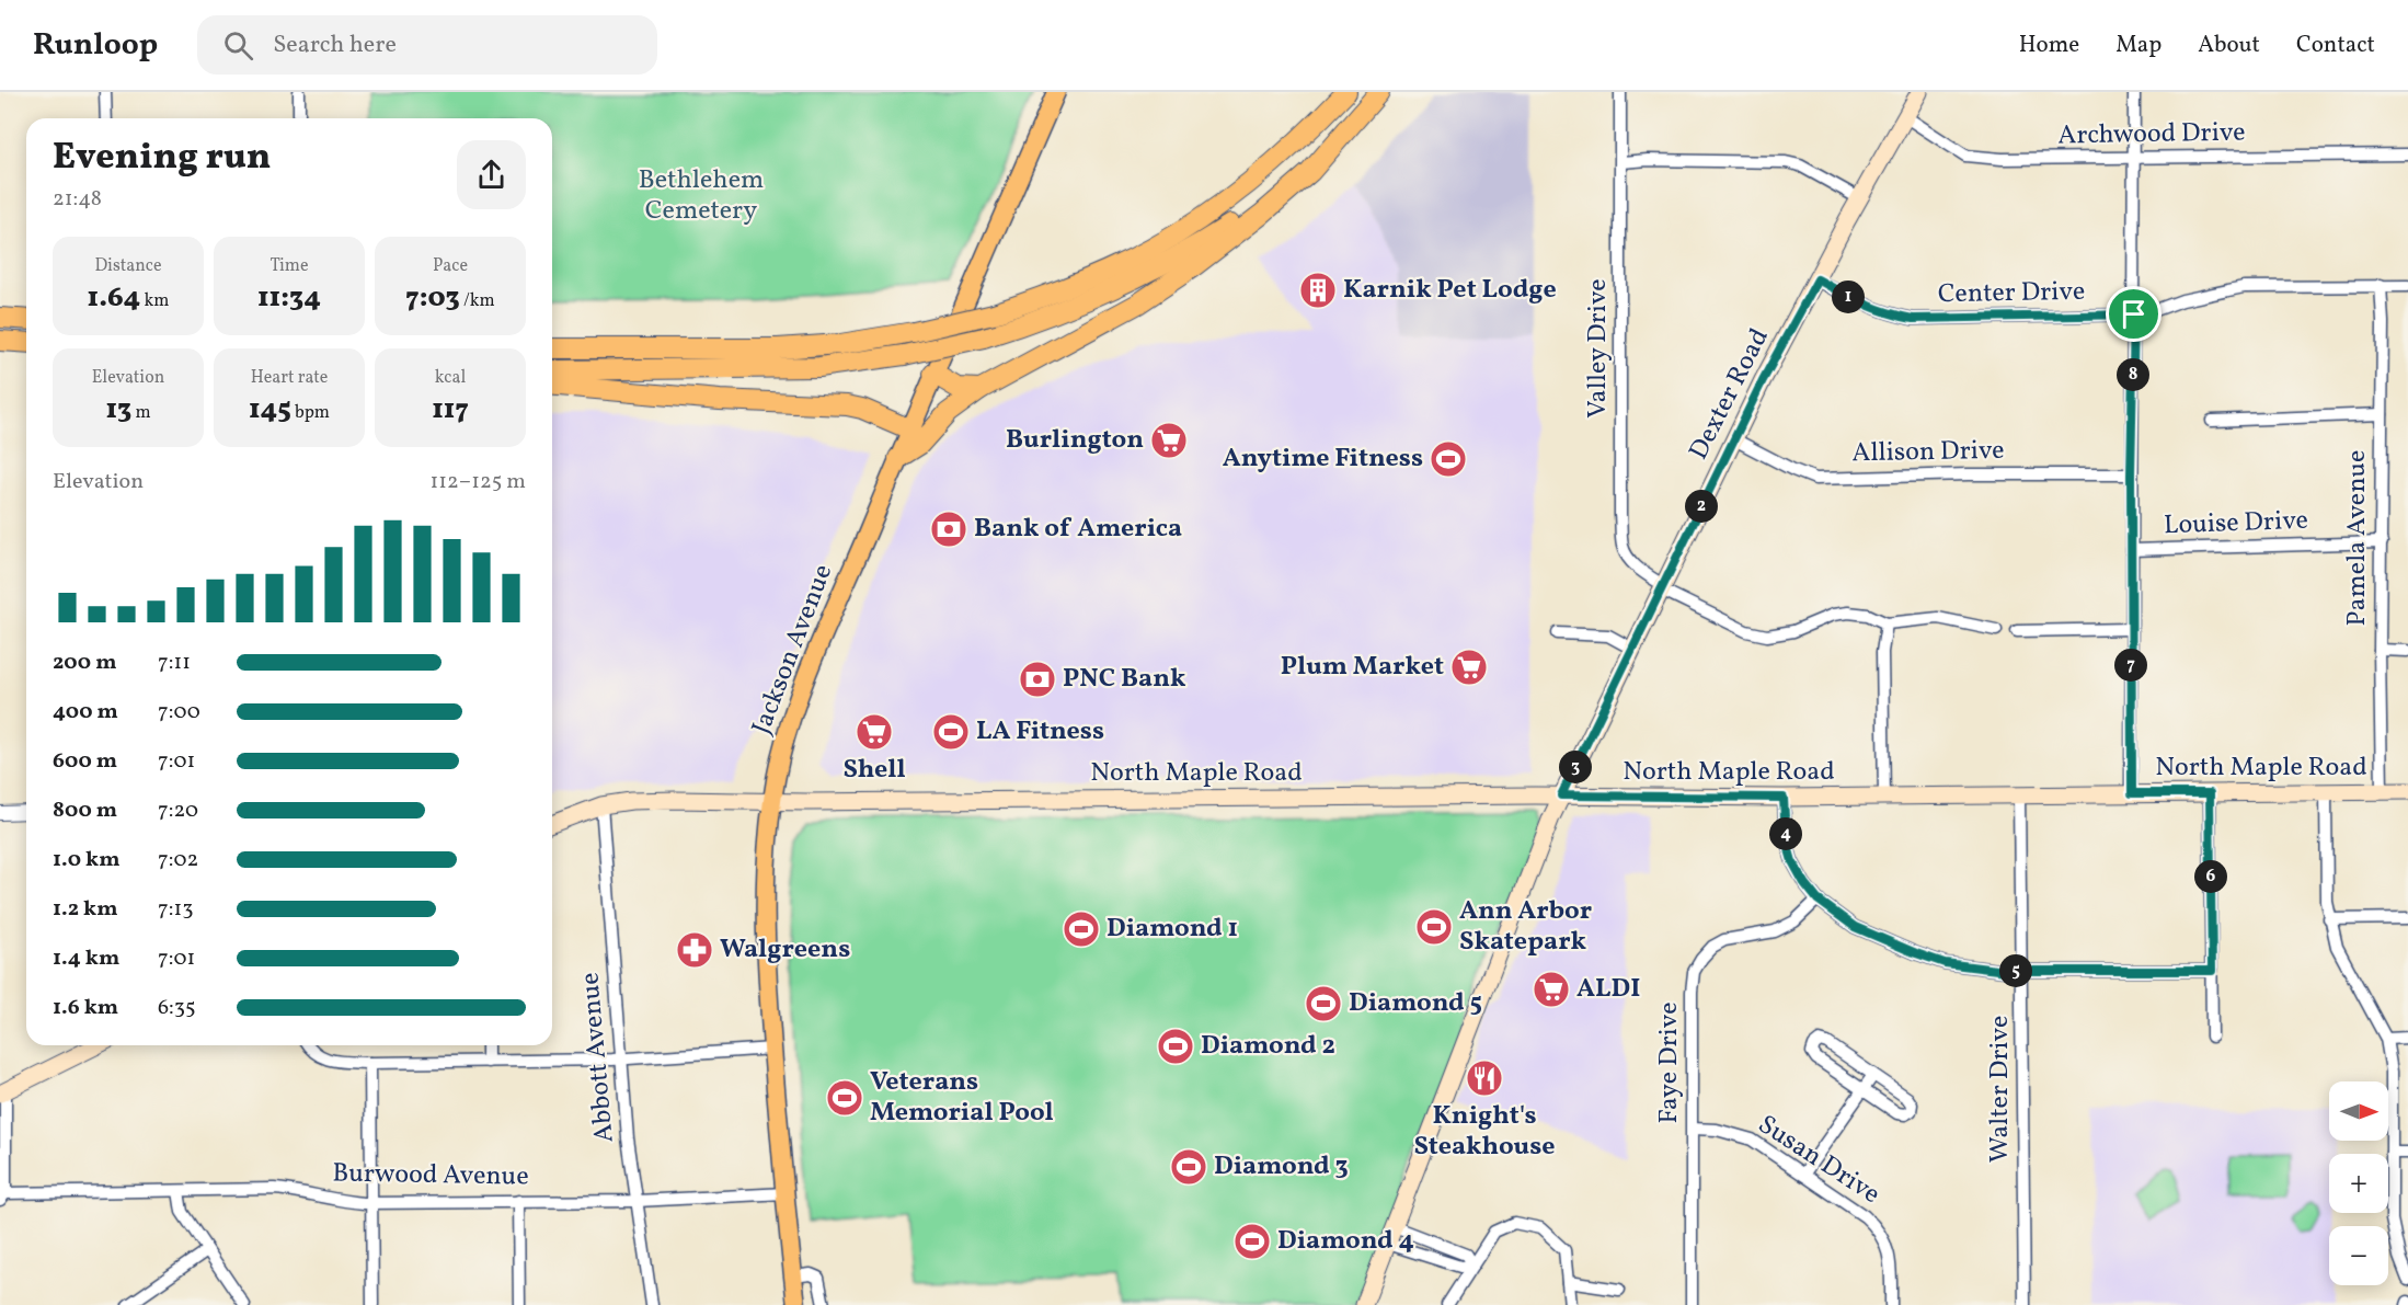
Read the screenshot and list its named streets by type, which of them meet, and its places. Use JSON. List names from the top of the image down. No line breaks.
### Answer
{"streets":{"main road":["Dexter Road","Jackson Avenue","North Maple Road"],"street":["Archwood Drive","Center Drive","Valley Drive","Allison Drive","Louise Drive","Pamela Avenue","Abbott Avenue","Faye Drive","Walter Drive","Susan Drive","Burwood Avenue"]},"crossings":[["Archwood Drive","Dexter Road"],["Center Drive","Dexter Road"],["Center Drive","Pamela Avenue"],["Valley Drive","Dexter Road"],["Dexter Road","Allison Drive"],["Dexter Road","North Maple Road"],["Louise Drive","Pamela Avenue"],["Pamela Avenue","North Maple Road"],["Jackson Avenue","North Maple Road"],["Jackson Avenue","Burwood Avenue"],["North Maple Road","Abbott Avenue"],["North Maple Road","Walter Drive"],["Abbott Avenue","Burwood Avenue"],["Faye Drive","Susan Drive"]],"parks":["Bethlehem Cemetery"],"places":{"building":["Karnik Pet Lodge"],"supermarket":["Burlington","Plum Market","Shell","ALDI"],"sports":["Anytime Fitness","LA Fitness","Ann Arbor Skatepark","Diamond 1","Diamond 5","Diamond 2","Veterans Memorial Pool","Diamond 3","Diamond 4"],"bank":["Bank of America","PNC Bank"],"pharmacy":["Walgreens"],"restaurant":["Knight's Steakhouse"]},"north":"right","page":{"header":"Runloop","search":"Search here","nav":["Home","Map","About","Contact"],"heading":["Evening run","21:48"],"stats":[["Distance","1.64 km"],["Time","11:34"],["Pace","7:03 /km"],["Elevation","13 m"],["Heart rate","145 bpm"],["kcal","117"]],"pins":["1","8","2","7","3","4","6","5"],"chart":["Elevation","112–125 m"],"list":[{"name":"200 m","note":"7:11"},{"name":"400 m","note":"7:00"},{"name":"600 m","note":"7:01"},{"name":"800 m","note":"7:20"},{"name":"1.0 km","note":"7:02"},{"name":"1.2 km","note":"7:13"},{"name":"1.4 km","note":"7:01"},{"name":"1.6 km","note":"6:35"}],"map_buttons":["+","−"]}}
